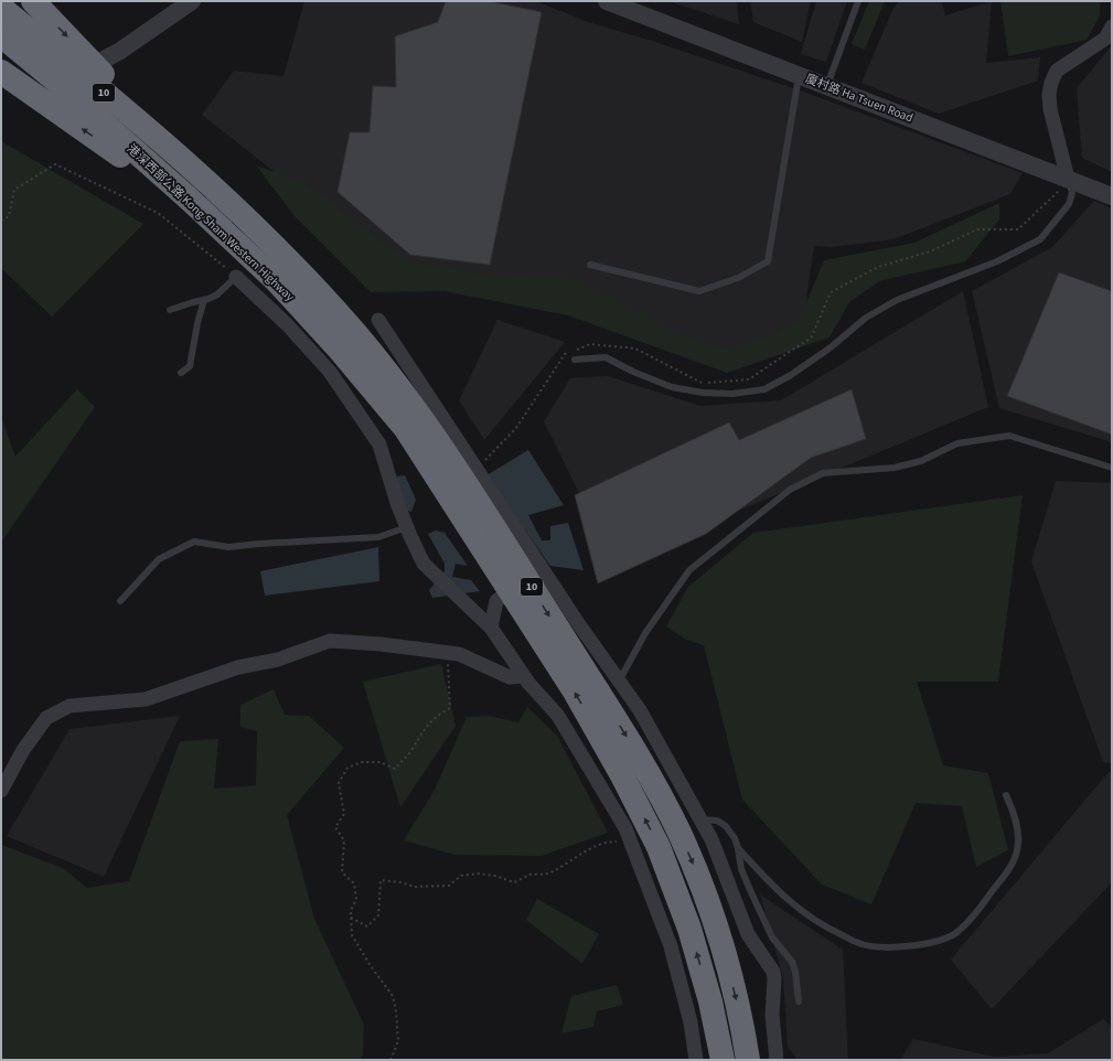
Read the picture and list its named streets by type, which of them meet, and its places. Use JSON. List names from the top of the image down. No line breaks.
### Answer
{"streets":{"highway":["10","港深西部公路 Kong Sham Western Highway"],"street":["廈村路 Ha Tsuen Road"]}}
